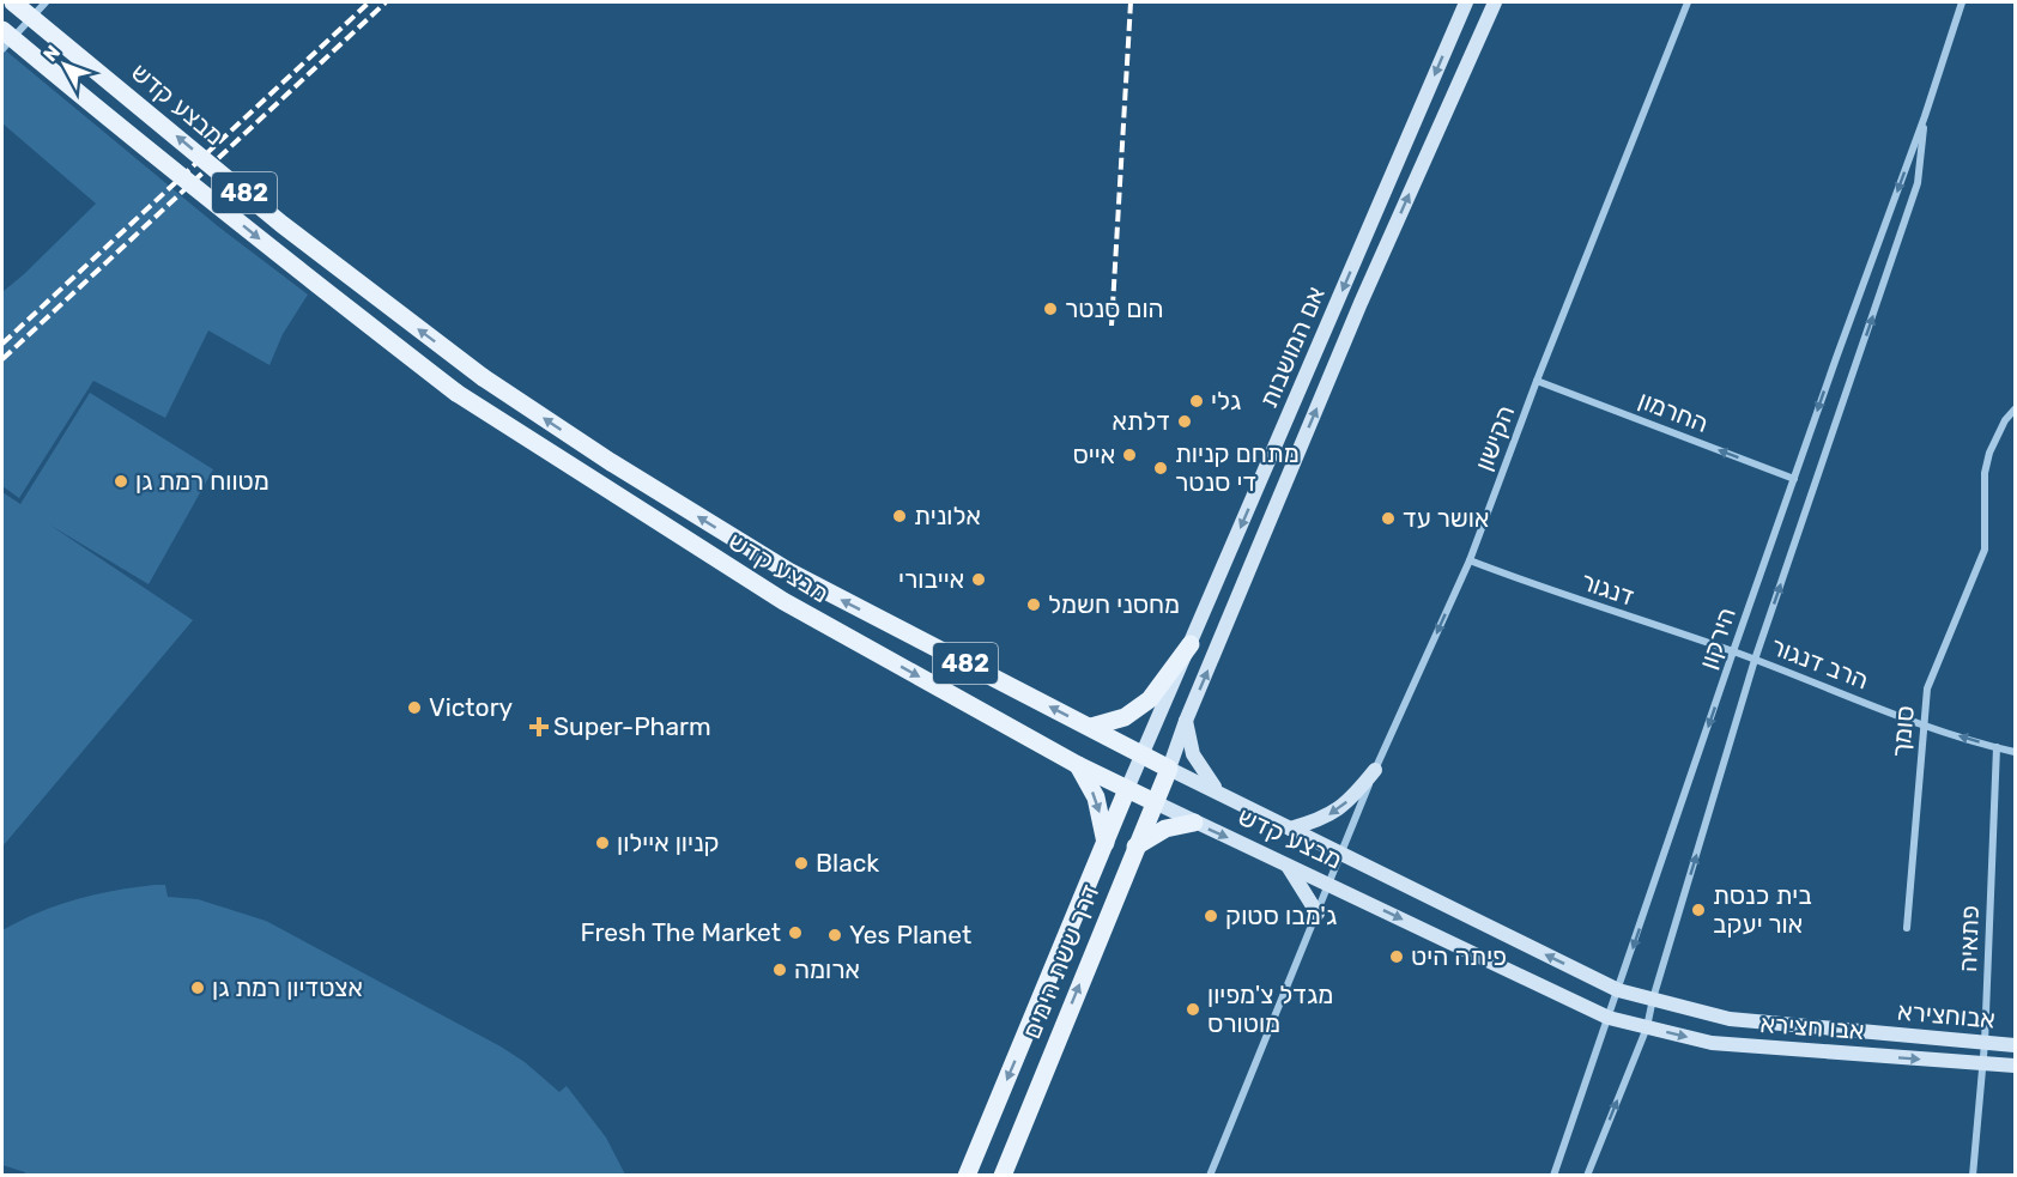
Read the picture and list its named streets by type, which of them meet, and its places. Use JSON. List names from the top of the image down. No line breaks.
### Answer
{"streets":{"main road":["מבצע קדש","482","דרך ששת הימים"],"street":["אם המושבות","החרמון","הקישון","דנגור","הירקון","הרב דנגור","סומך","פתאיה","אבוחצירא","אבו חצירא"]},"crossings":[["מבצע קדש","אם המושבות"],["מבצע קדש","הקישון"],["מבצע קדש","הירקון"],["מבצע קדש","דרך ששת הימים"],["מבצע קדש","אבוחצירא"],["מבצע קדש","אבו חצירא"],["אם המושבות","דרך ששת הימים"],["החרמון","הקישון"],["החרמון","הירקון"],["הקישון","דנגור"],["דנגור","הירקון"],["דנגור","הרב דנגור"],["הירקון","הרב דנגור"],["הירקון","אבוחצירא"],["הירקון","אבו חצירא"],["הרב דנגור","סומך"],["הרב דנגור","פתאיה"],["פתאיה","אבוחצירא"],["פתאיה","אבו חצירא"]],"one_way":["החרמון","אבו חצירא"],"places":{"other":["הום סנטר","גלי","דלתא","אייס","מתחם קניות די סנטר","מטווח רמת גן","אלונית","אושר עד","אייבורי","מחסני חשמל","Victory","קניון איילון","Black","בית כנסת אור יעקב","ג'מבו סטוק","Fresh The Market","Yes Planet","פיתה היט","ארומה","אצטדיון רמת גן","מגדל צ'מפיון מוטורס"],"health":["Super-Pharm"]},"north":"top left"}
